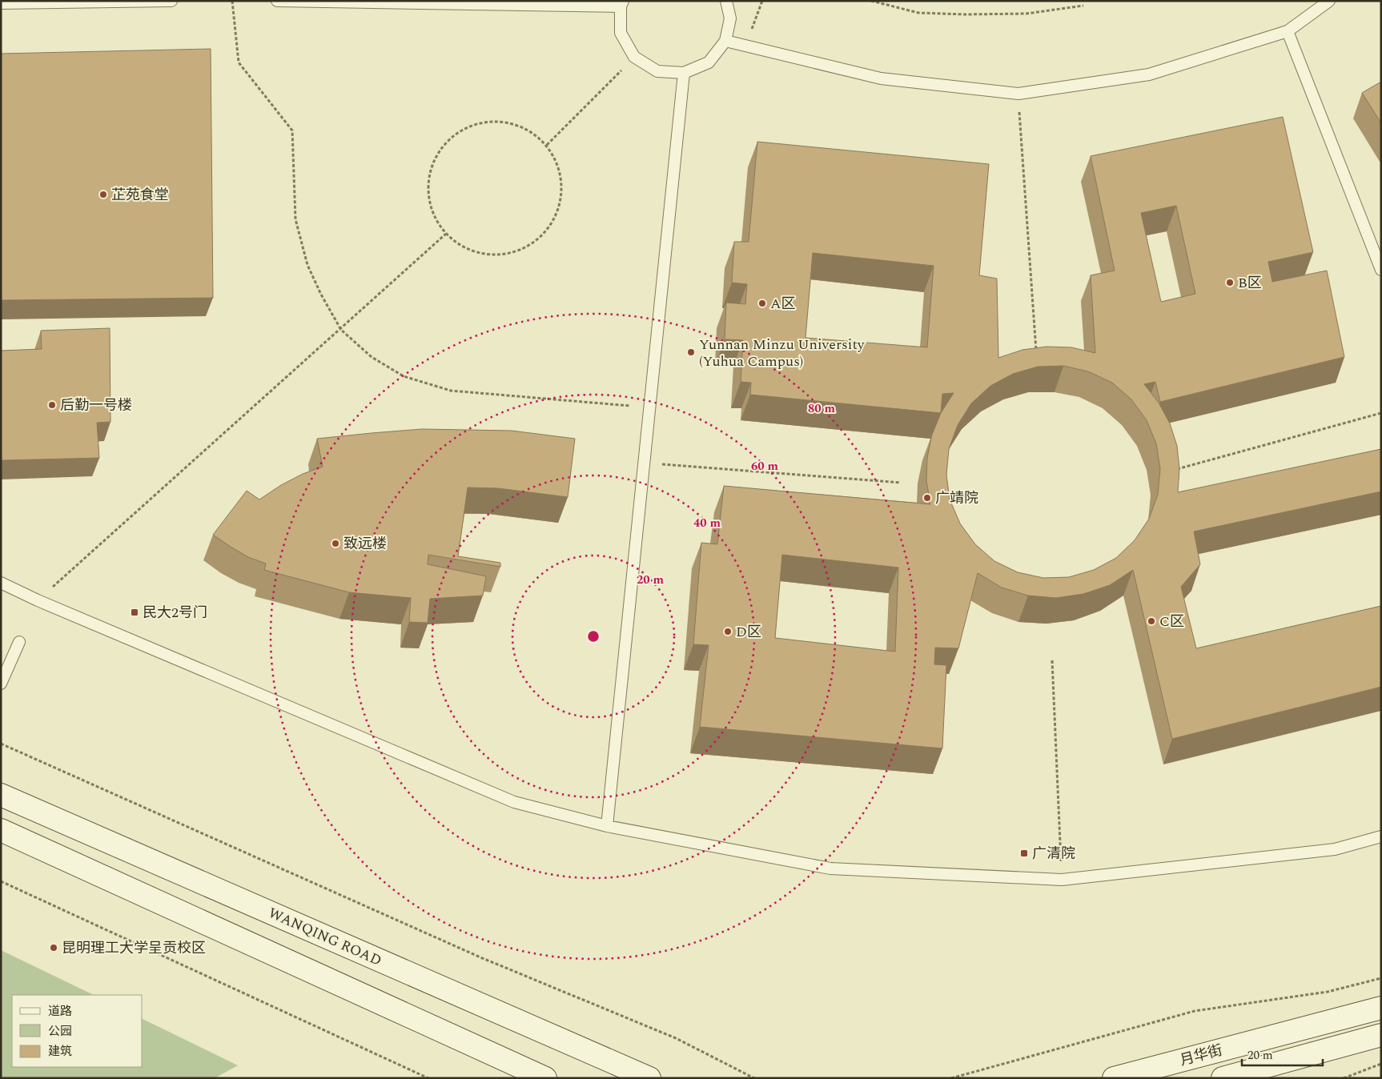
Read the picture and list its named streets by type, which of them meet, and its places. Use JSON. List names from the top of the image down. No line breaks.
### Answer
{"streets":{"main road":["WANQING ROAD","月华街"]},"places":{"other":["芷苑食堂","B区","A区","Yunnan Minzu University (Yuhua Campus)","后勤一号楼","广靖院","致远楼","C区","D区","昆明理工大学呈贡校区"],"transit":["民大2号门","广清院"]},"legend":["道路","公园","建筑"],"scale_bar":"20 m","rings":["80 m","60 m","40 m","20 m"]}
